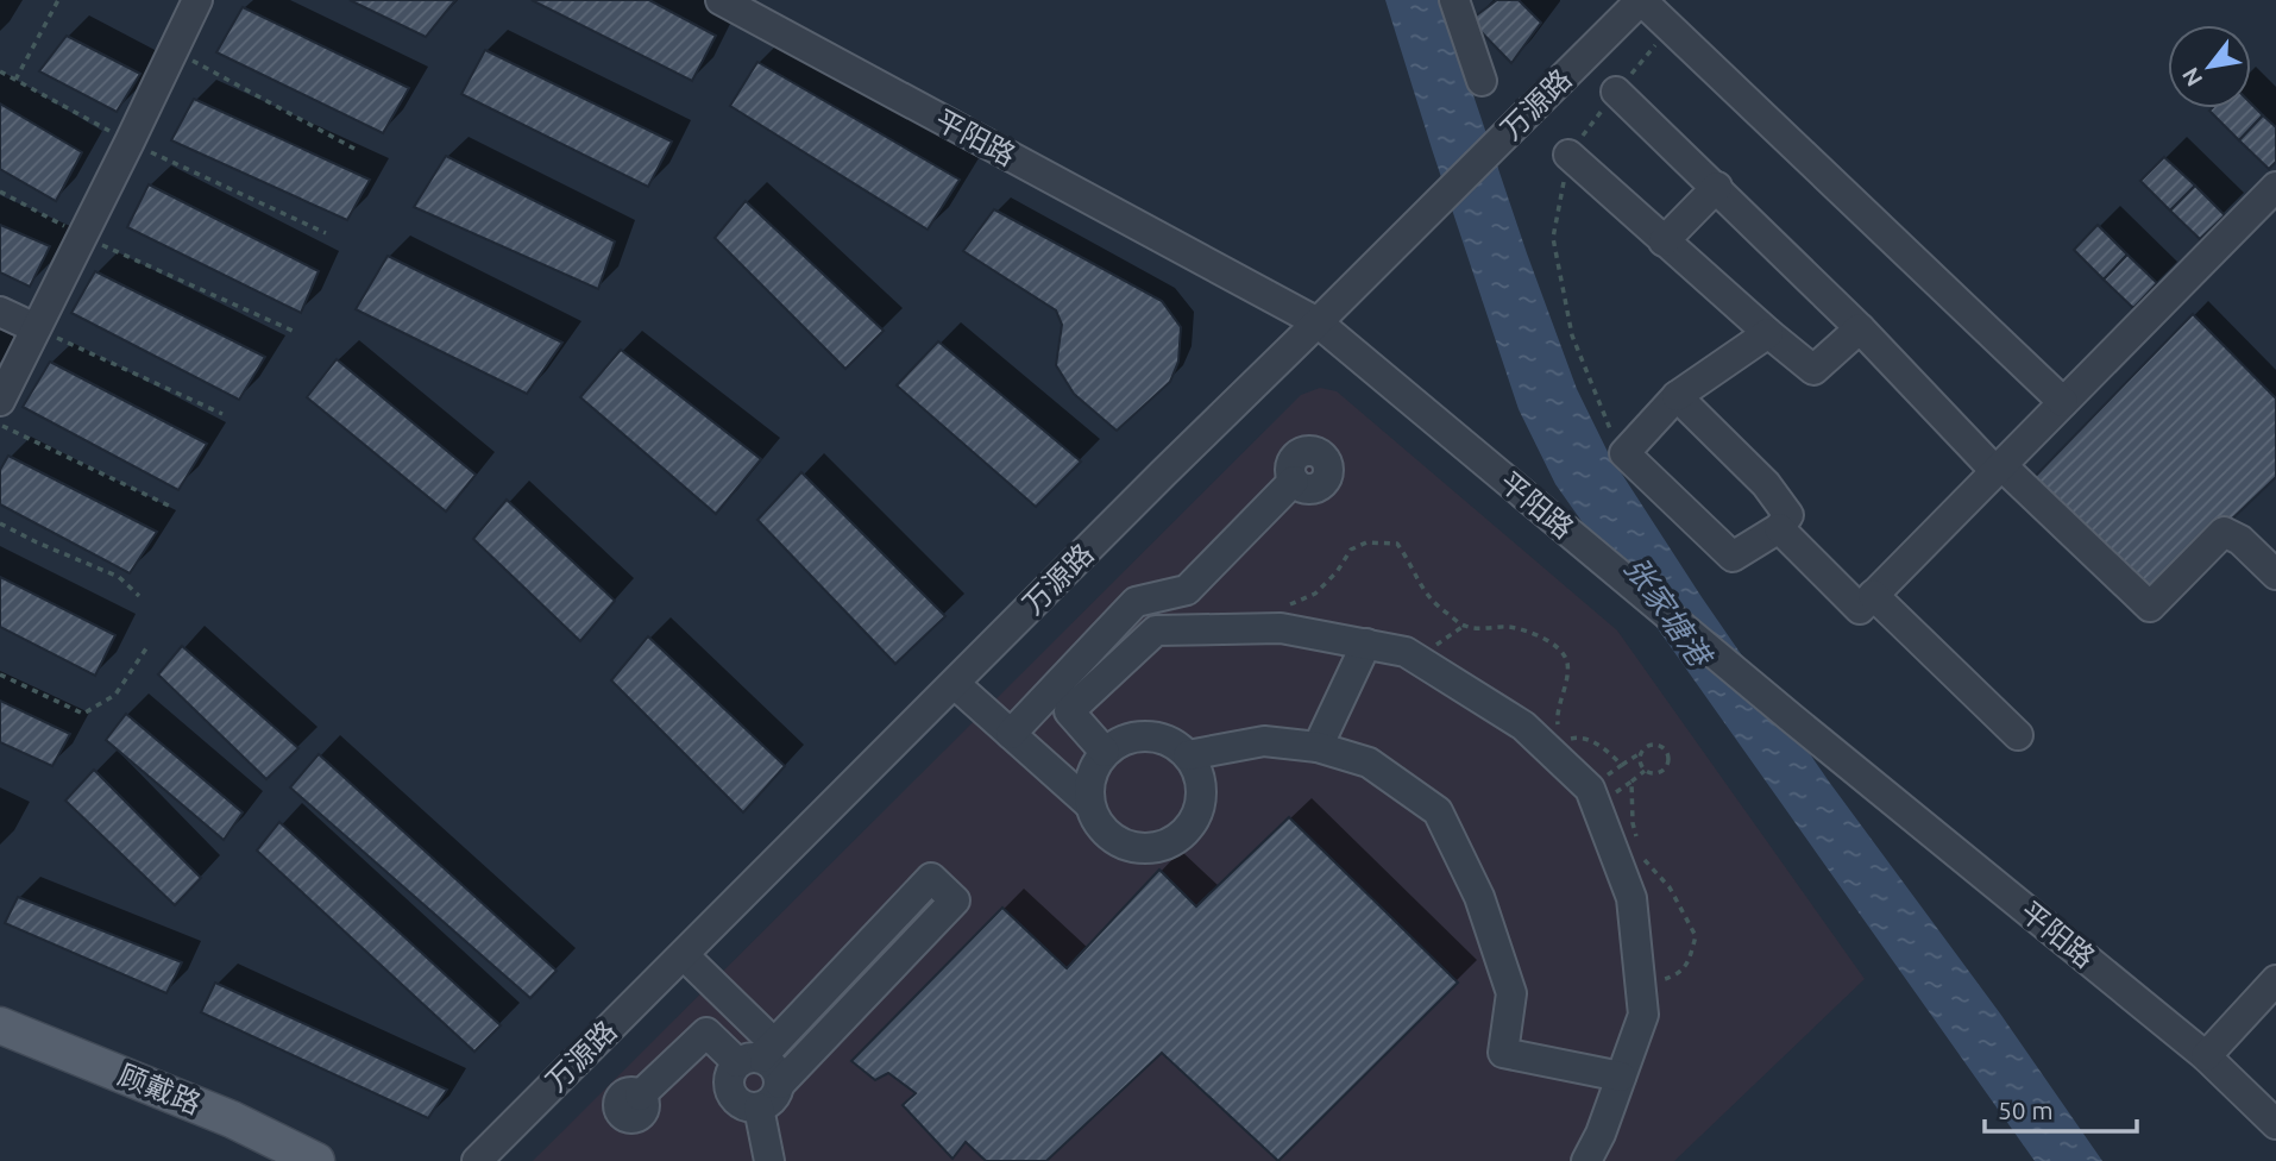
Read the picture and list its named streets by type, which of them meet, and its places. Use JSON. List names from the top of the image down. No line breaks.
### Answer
{"streets":{"main road":["顾戴路"],"street":["万源路","平阳路"]},"crossings":[["万源路","平阳路"]],"water":["张家塘港"],"scale_bar":"50 m","north":"bottom left"}
